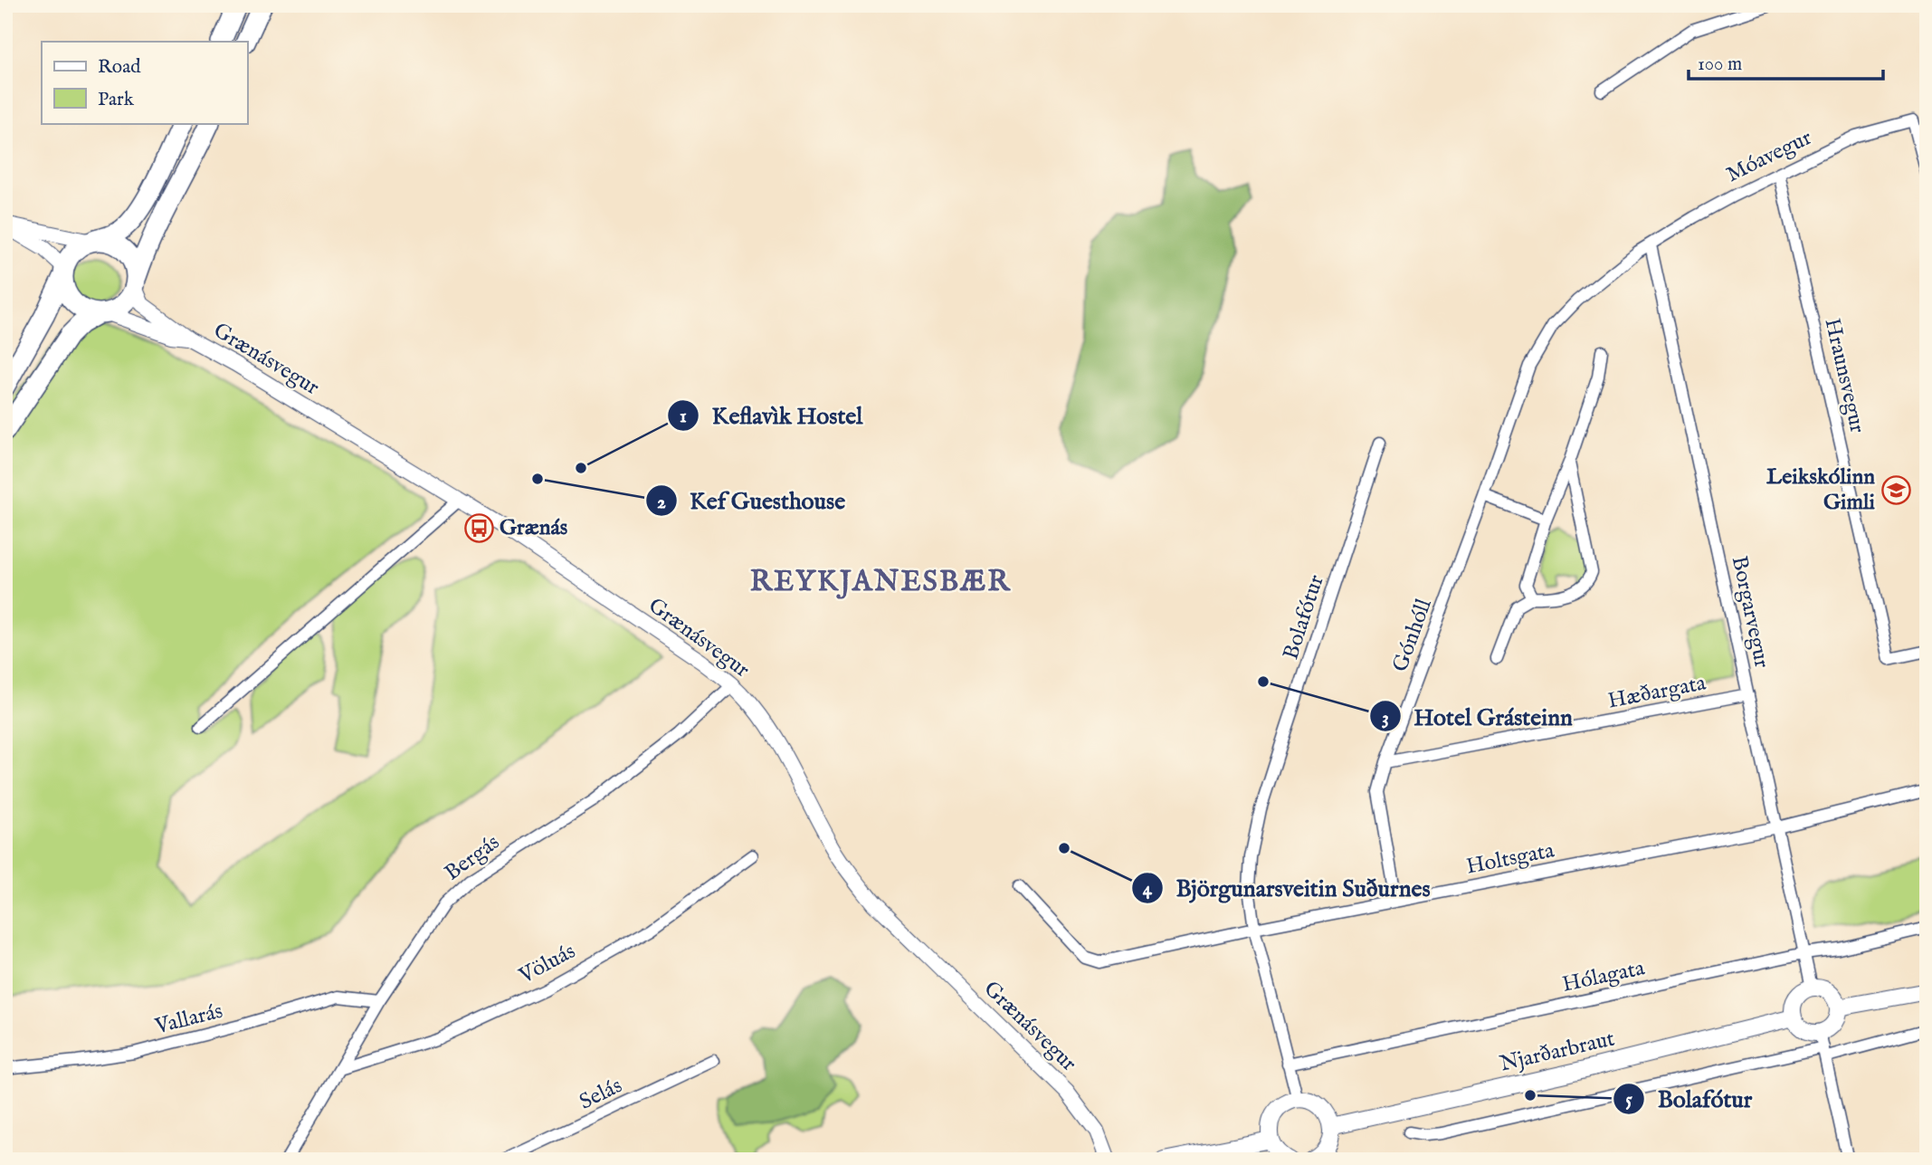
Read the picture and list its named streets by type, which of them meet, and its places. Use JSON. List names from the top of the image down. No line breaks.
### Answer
{"streets":{"main road":["Njarðarbraut"],"street":["Móavegur","Grænásvegur","Hraunsvegur","Borgarvegur","Bolafótur","Gónhóll","Hæðargata","Bergás","Holtsgata","Völuás","Hólagata","Vallarás","Selás"]},"crossings":[["Móavegur","Hraunsvegur"],["Móavegur","Borgarvegur"],["Móavegur","Gónhóll"],["Grænásvegur","Bergás"],["Borgarvegur","Gónhóll"],["Borgarvegur","Hæðargata"],["Borgarvegur","Holtsgata"],["Borgarvegur","Hólagata"],["Bolafótur","Holtsgata"],["Bolafótur","Hólagata"],["Gónhóll","Hæðargata"],["Gónhóll","Holtsgata"],["Bergás","Völuás"],["Bergás","Vallarás"]],"districts":["REYKJANESBÆR"],"places":{"other":["Keflavìk Hostel","Kef Guesthouse","Hotel Grásteinn","Björgunarsveitin Suðurnes","Bolafótur"],"school or university":["Leikskólinn Gimli"],"bus stop":["Grænás"]},"legend":["Road","Park"],"scale_bar":"100 m"}
